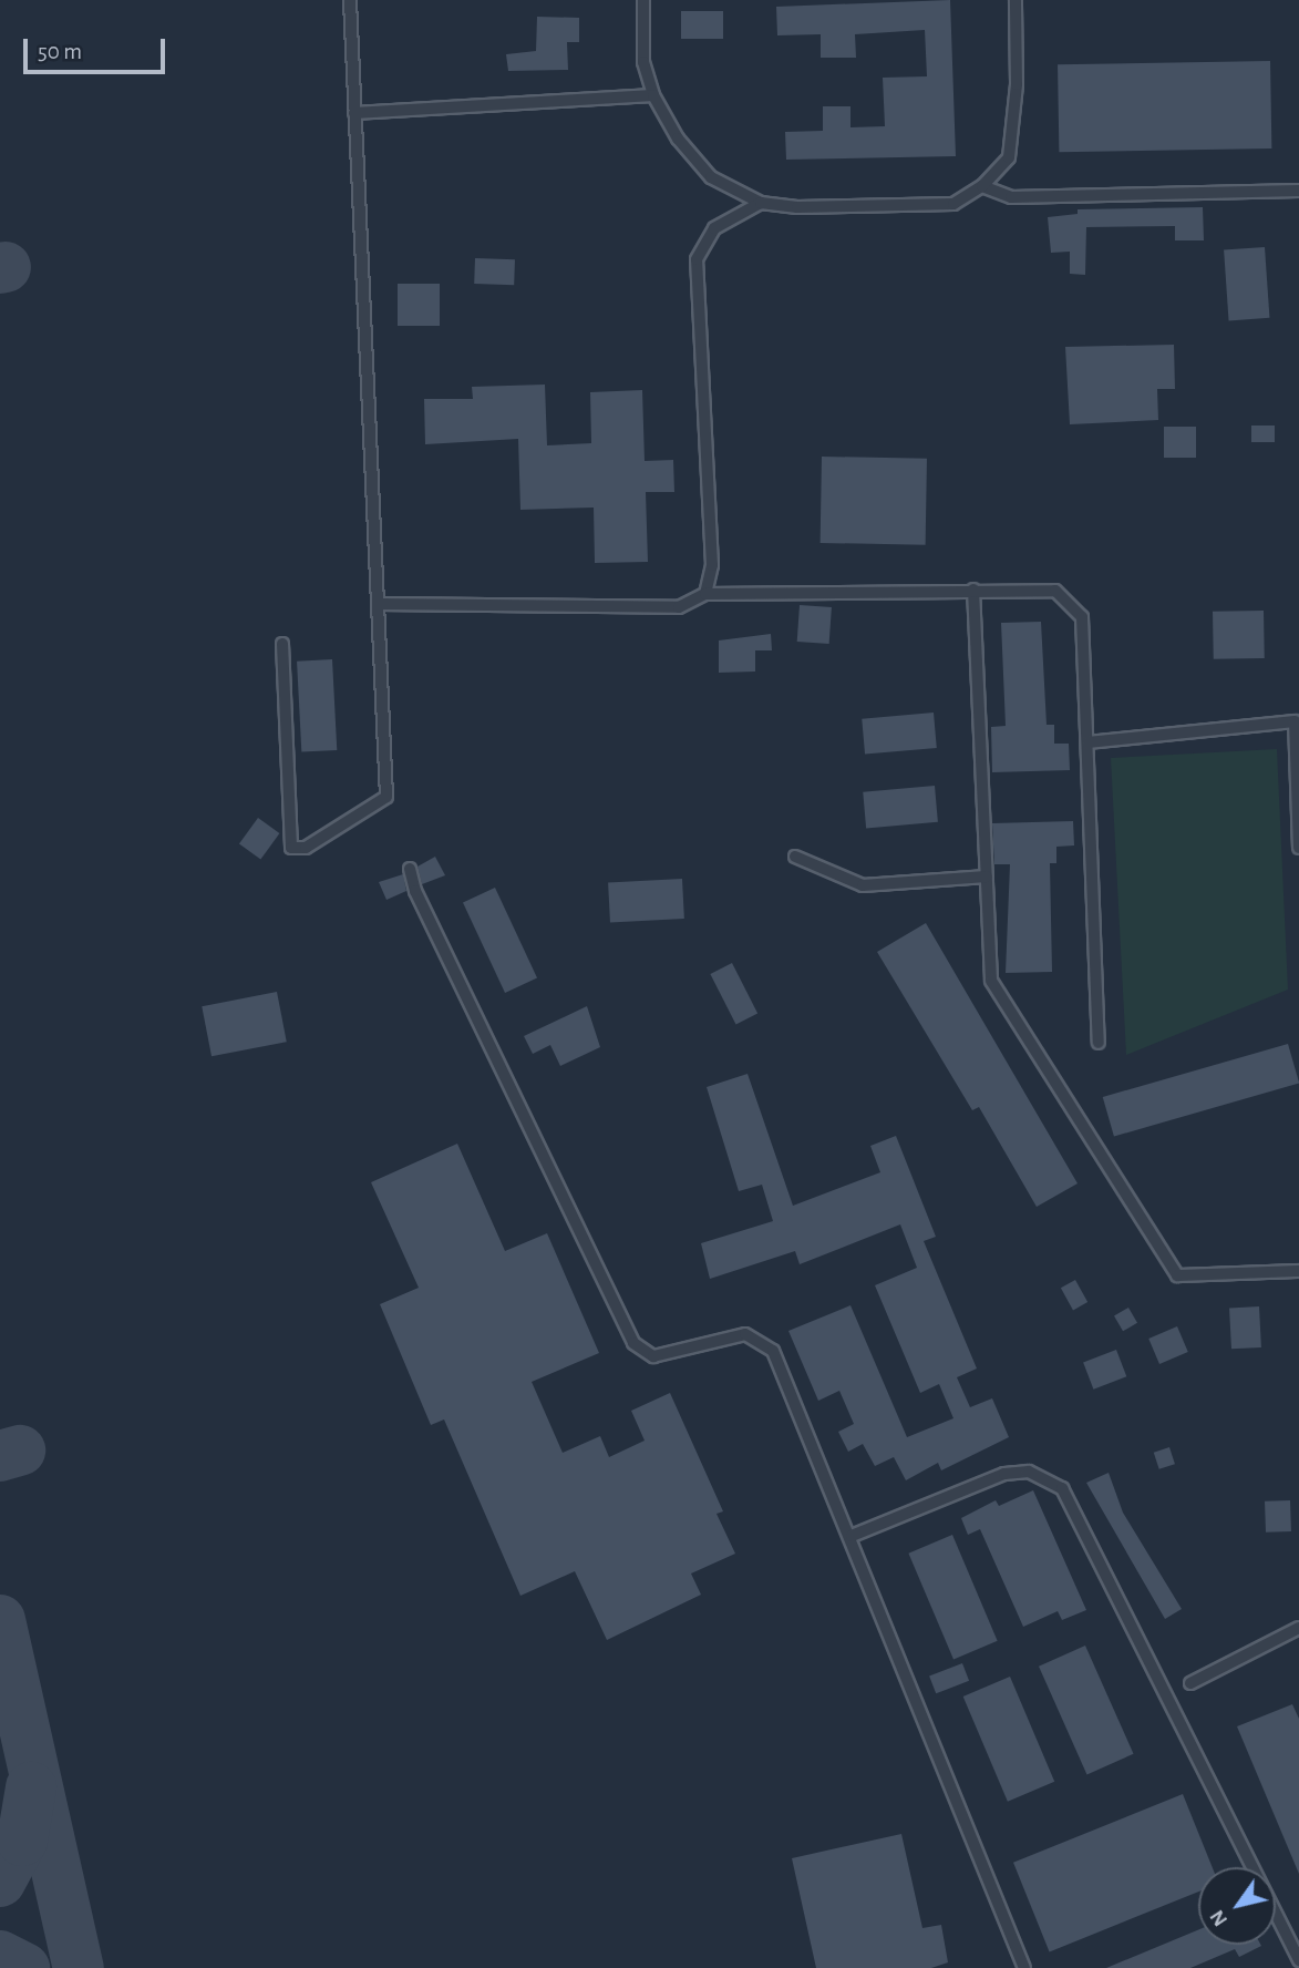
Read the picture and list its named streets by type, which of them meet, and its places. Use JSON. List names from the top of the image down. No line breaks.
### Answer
{"scale_bar":"50 m","north":"bottom left"}
